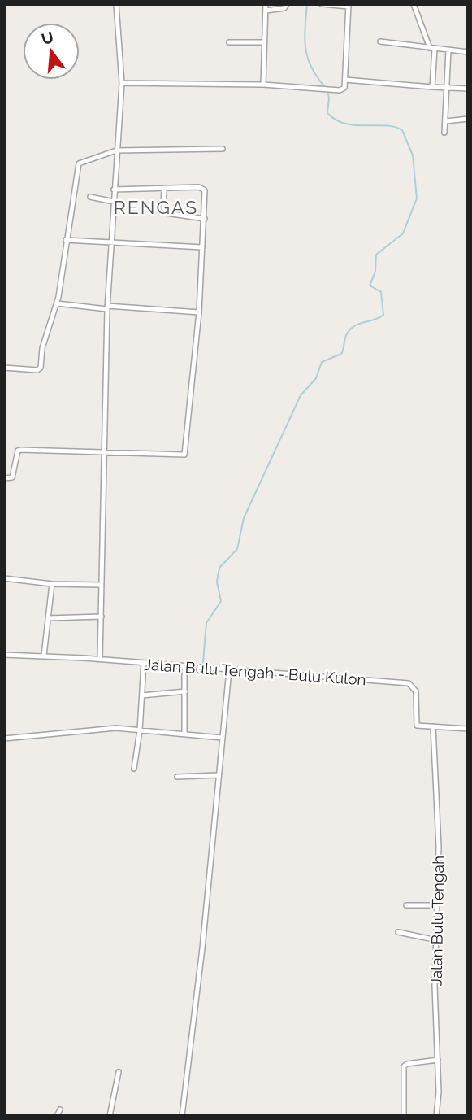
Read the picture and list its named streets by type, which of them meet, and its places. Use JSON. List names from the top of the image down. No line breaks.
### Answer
{"streets":{"street":["Jalan Bulu Tengah - Bulu Kulon","Jalan Bulu Tengah"]},"crossings":[["Jalan Bulu Tengah - Bulu Kulon","Jalan Bulu Tengah"]],"districts":["RENGAS"],"north":"top"}
